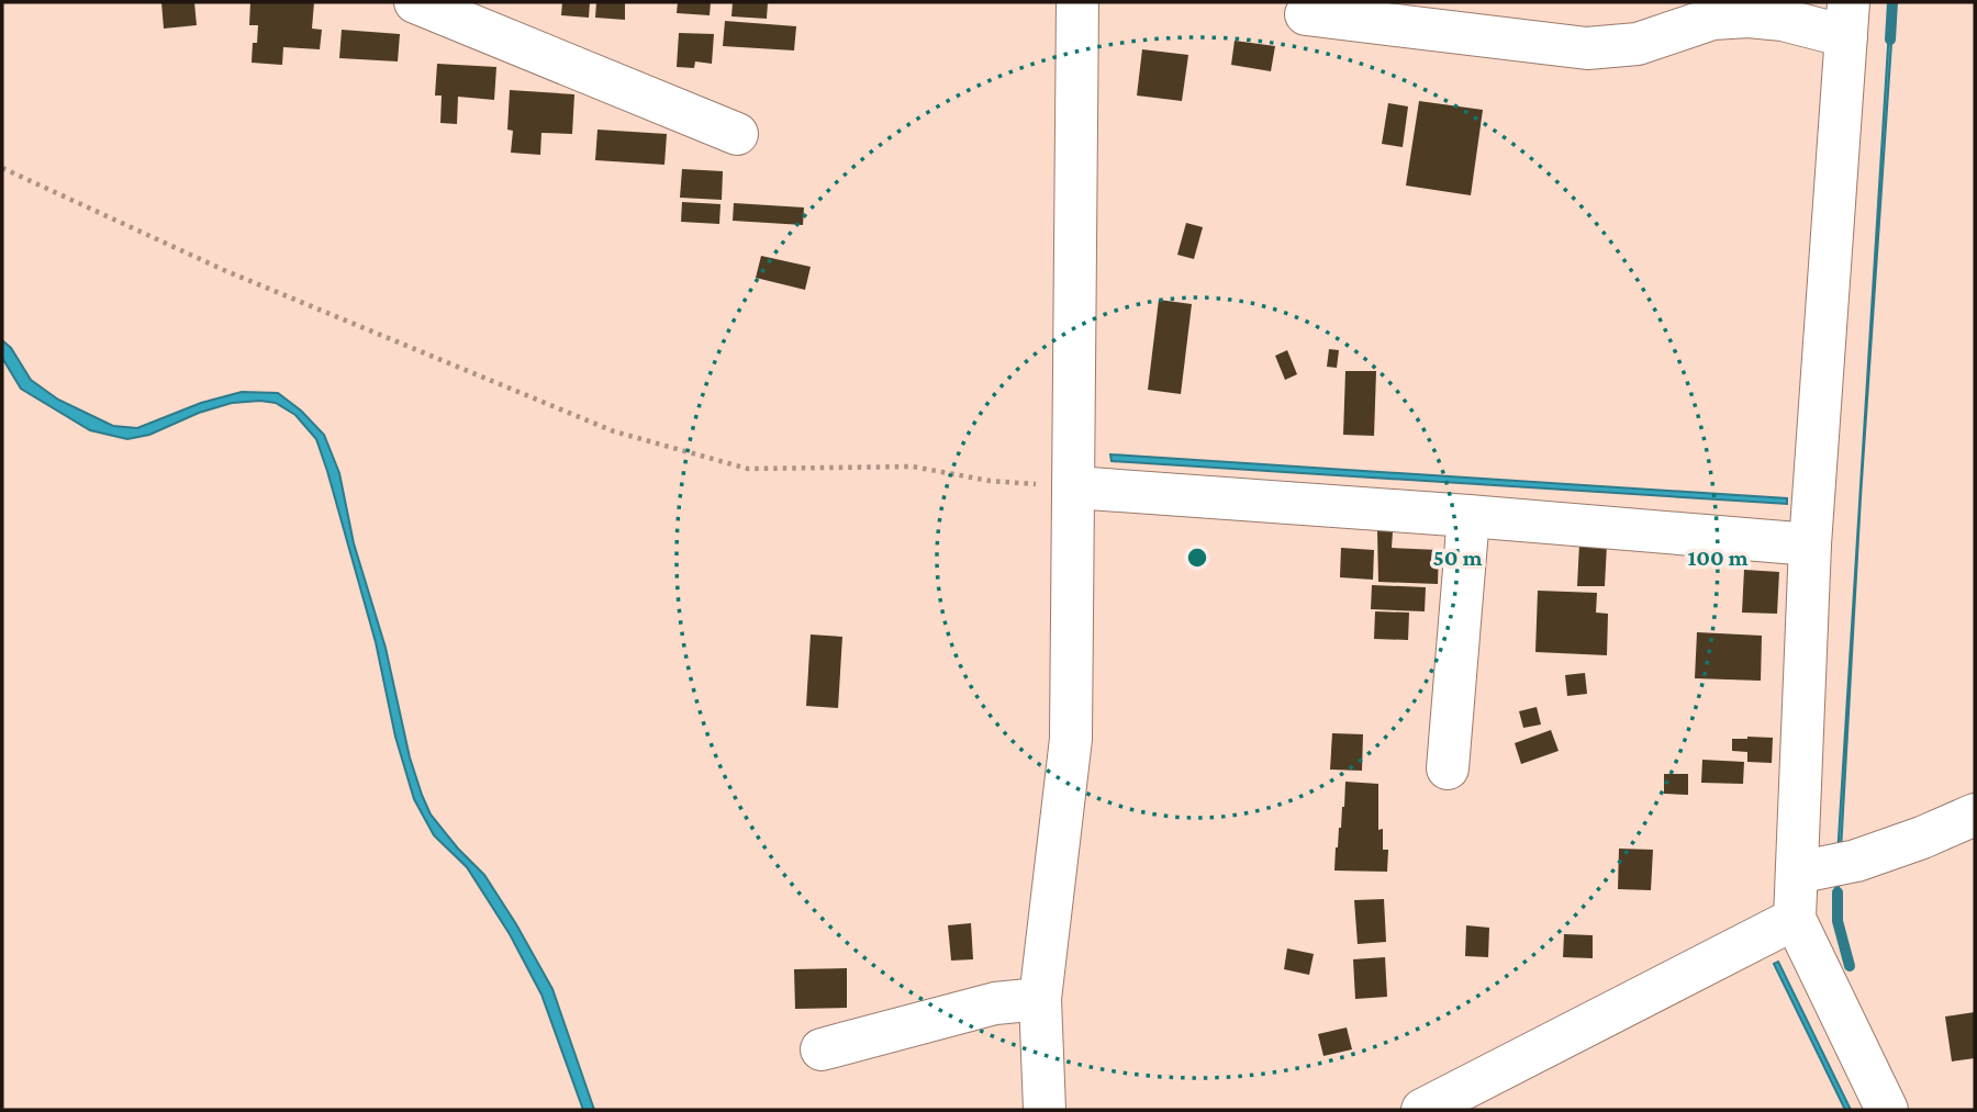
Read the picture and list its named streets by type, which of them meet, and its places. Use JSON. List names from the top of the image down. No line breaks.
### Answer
{"rings":["50 m","100 m"]}
